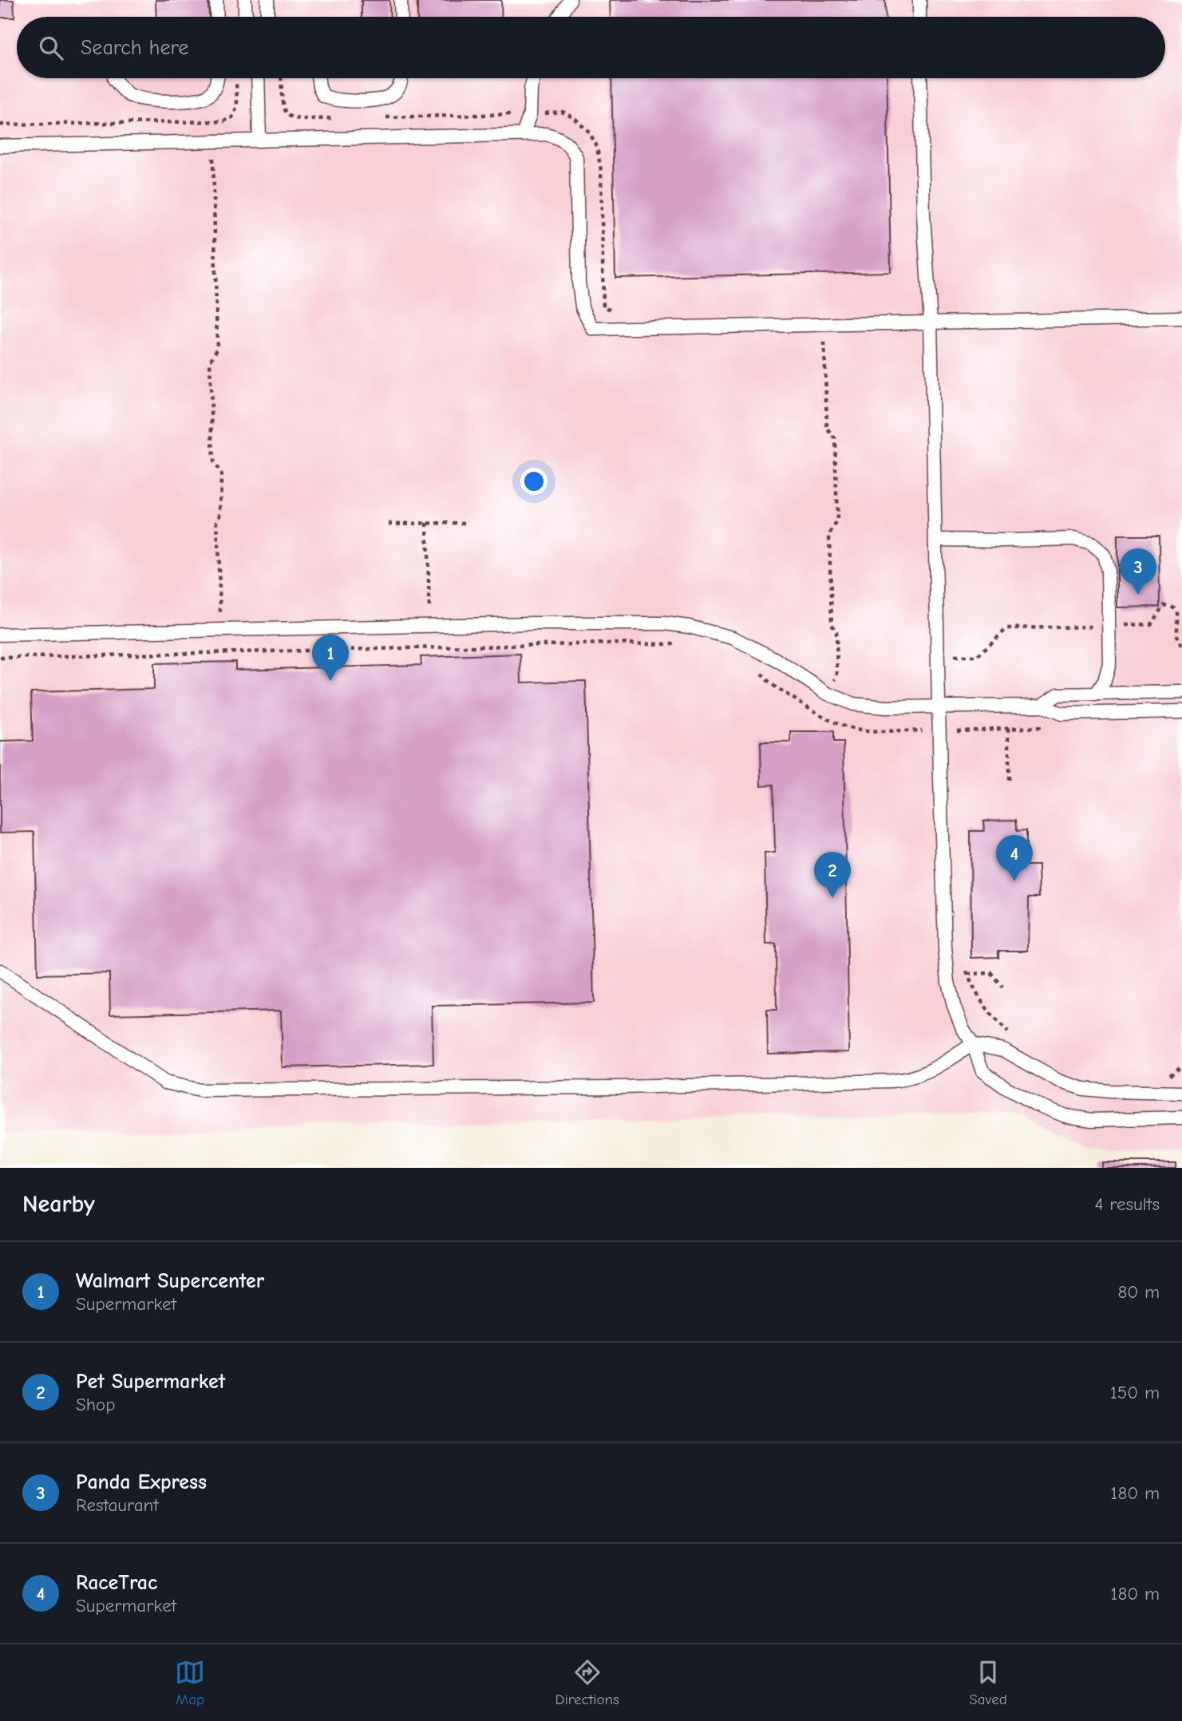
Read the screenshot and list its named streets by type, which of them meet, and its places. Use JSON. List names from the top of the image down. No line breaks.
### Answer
{"page":{"search":"Search here","pins":["3","1","4","2"],"heading":["Nearby","4 results"],"list":[{"mark":"1","name":"Walmart Supercenter","note":"Supermarket","value":"80 m"},{"mark":"2","name":"Pet Supermarket","note":"Shop","value":"150 m"},{"mark":"3","name":"Panda Express","note":"Restaurant","value":"180 m"},{"mark":"4","name":"RaceTrac","note":"Supermarket","value":"180 m"}],"nav":["Map","Directions","Saved"]}}
